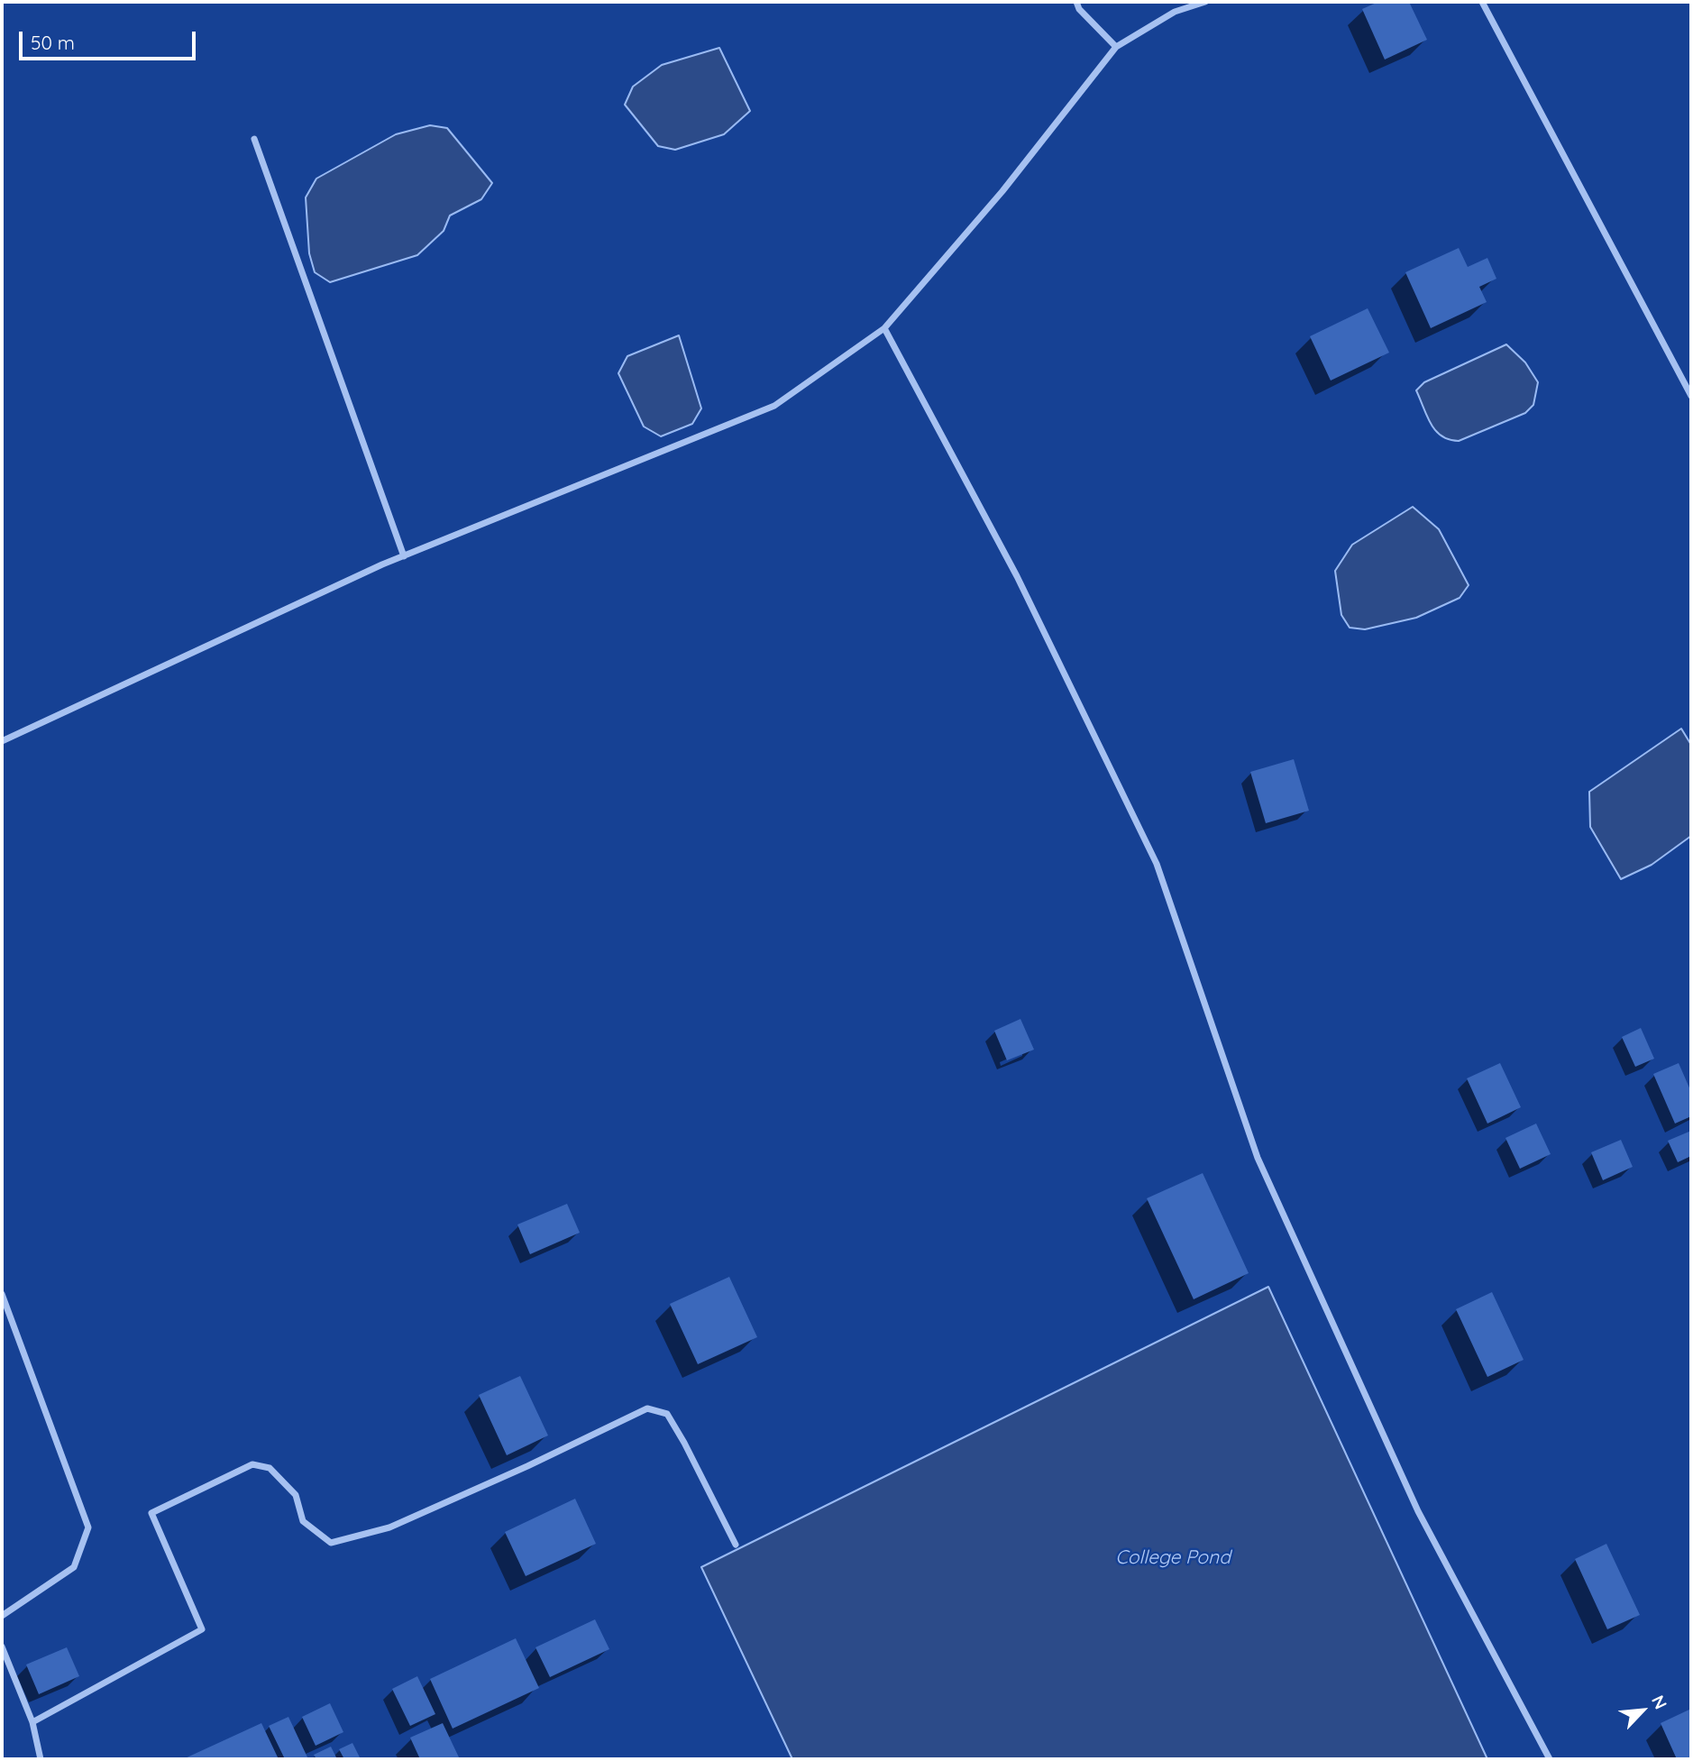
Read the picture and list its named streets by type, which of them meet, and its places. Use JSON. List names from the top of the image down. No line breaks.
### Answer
{"water":["College Pond"],"scale_bar":"50 m","north":"top right"}
